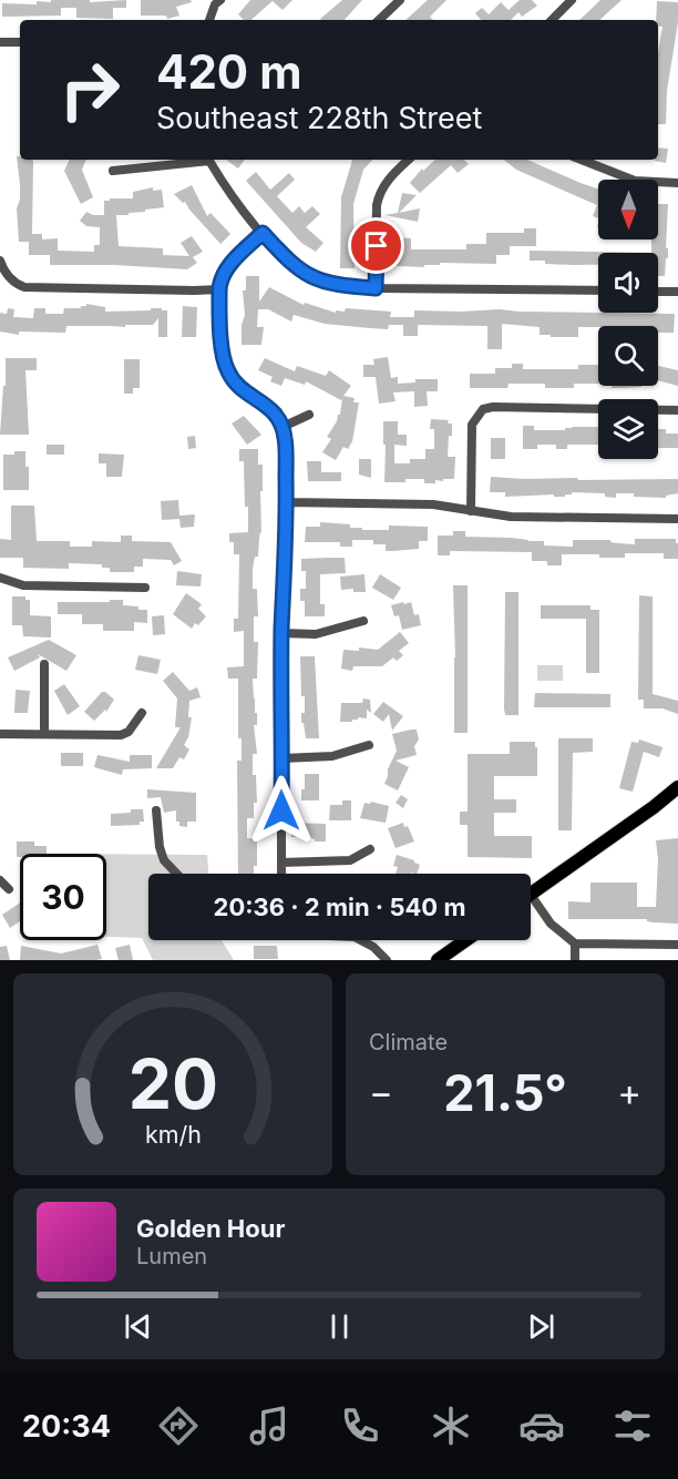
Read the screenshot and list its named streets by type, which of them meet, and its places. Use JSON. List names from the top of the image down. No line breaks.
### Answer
{"north":"bottom","page":{"turn":["420 m","Southeast 228th Street"],"limit":"30","trip":"20:36 · 2 min · 540 m","tile":"Climate","heat":["−","21.5°","+"],"song":["Golden Hour","Lumen"],"tabs":"20:34","gauge":["20","km/h"]}}
